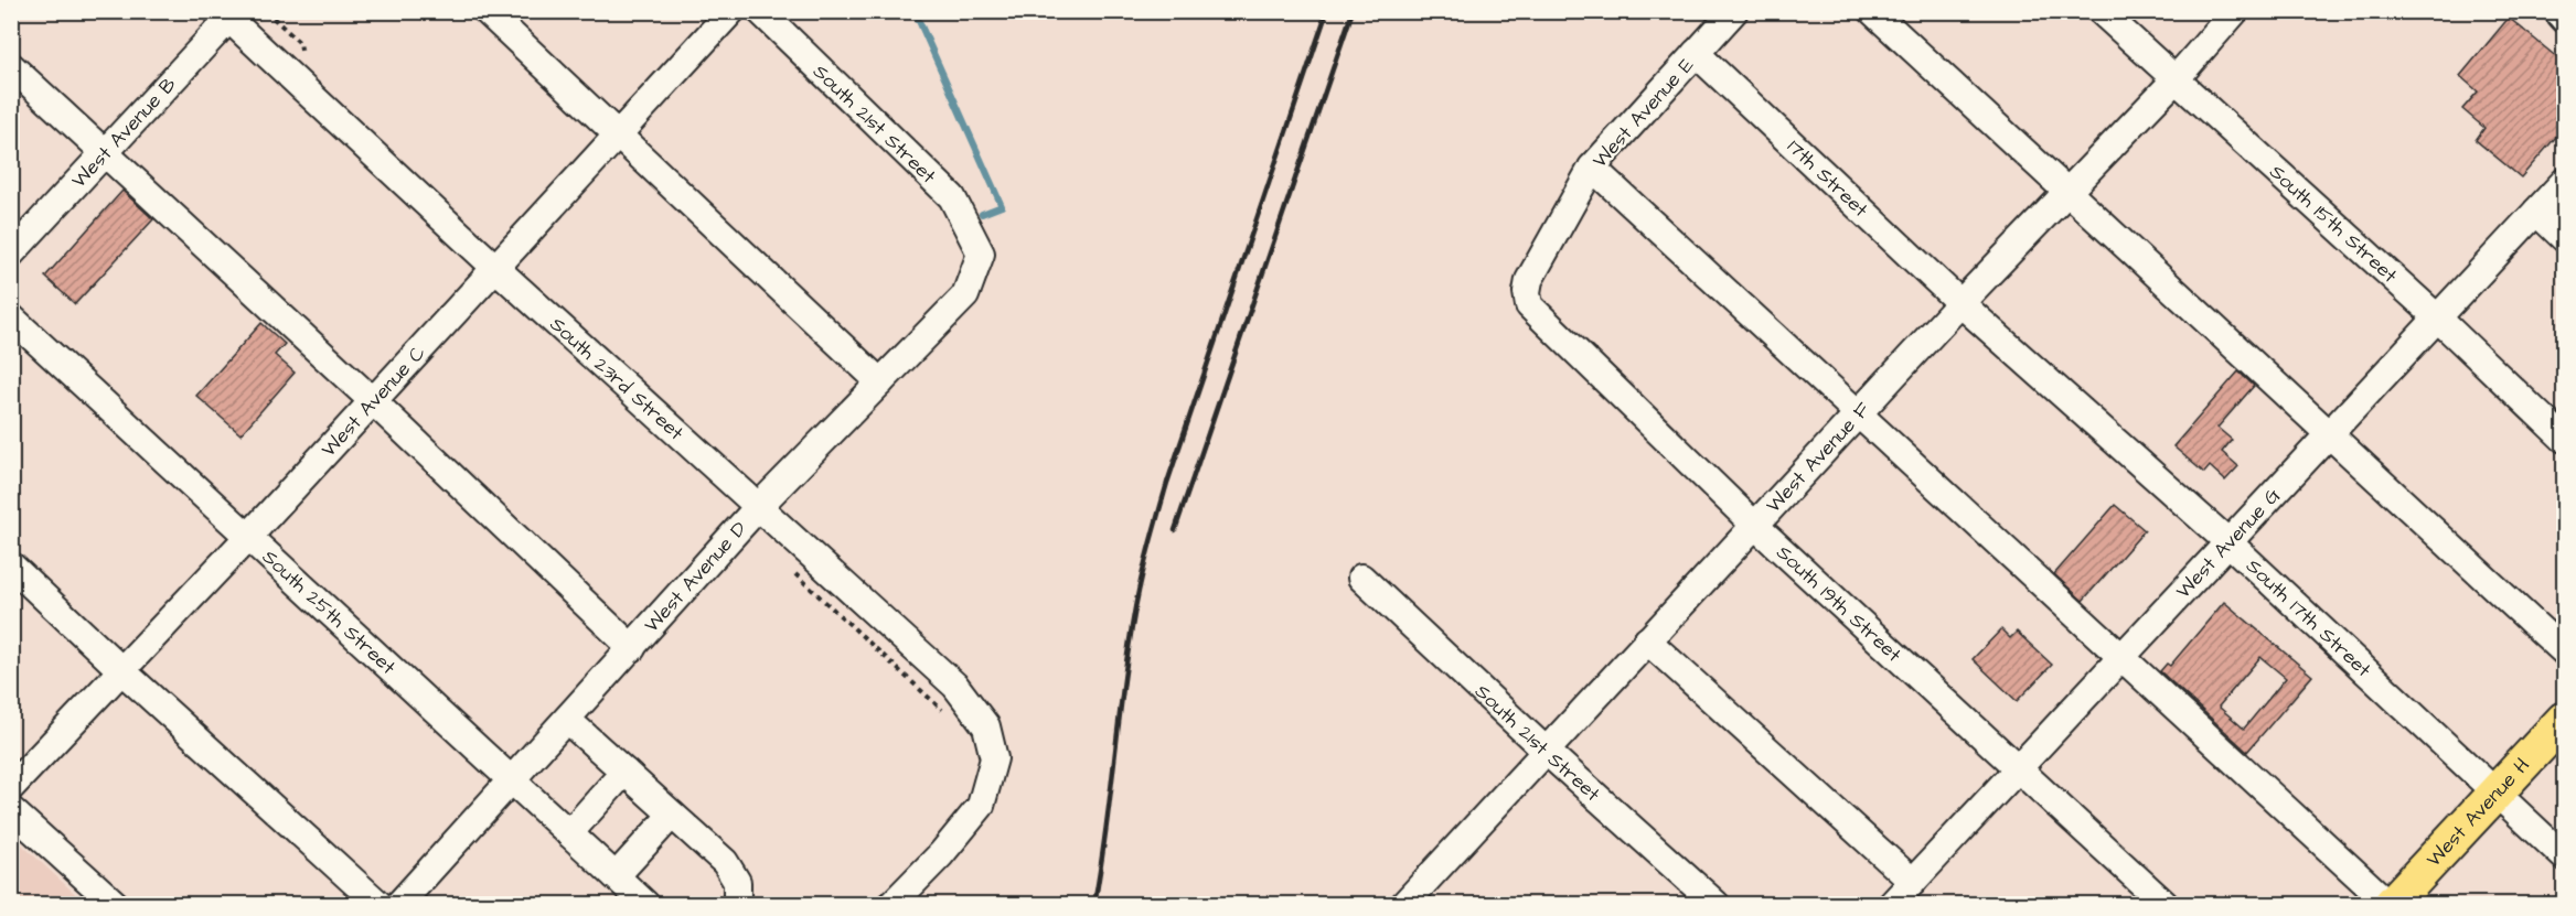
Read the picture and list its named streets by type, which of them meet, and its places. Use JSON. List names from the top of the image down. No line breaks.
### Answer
{"streets":{"main road":["West Avenue H"],"street":["West Avenue E","South 21st Street","West Avenue B","17th Street","South 15th Street","South 23rd Street","West Avenue C","West Avenue F","West Avenue G","West Avenue D","South 19th Street","South 25th Street","South 17th Street"]},"crossings":[["West Avenue E","17th Street"],["West Avenue E","South 19th Street"],["South 21st Street","West Avenue F"],["South 21st Street","West Avenue D"],["West Avenue B","South 23rd Street"],["17th Street","West Avenue F"],["17th Street","South 17th Street"],["South 15th Street","West Avenue F"],["South 15th Street","West Avenue G"],["South 23rd Street","West Avenue C"],["South 23rd Street","West Avenue D"],["West Avenue C","South 25th Street"],["West Avenue F","South 19th Street"],["West Avenue F","South 17th Street"],["West Avenue G","South 19th Street"],["West Avenue G","South 17th Street"],["West Avenue D","South 25th Street"],["South 17th Street","West Avenue H"]]}
